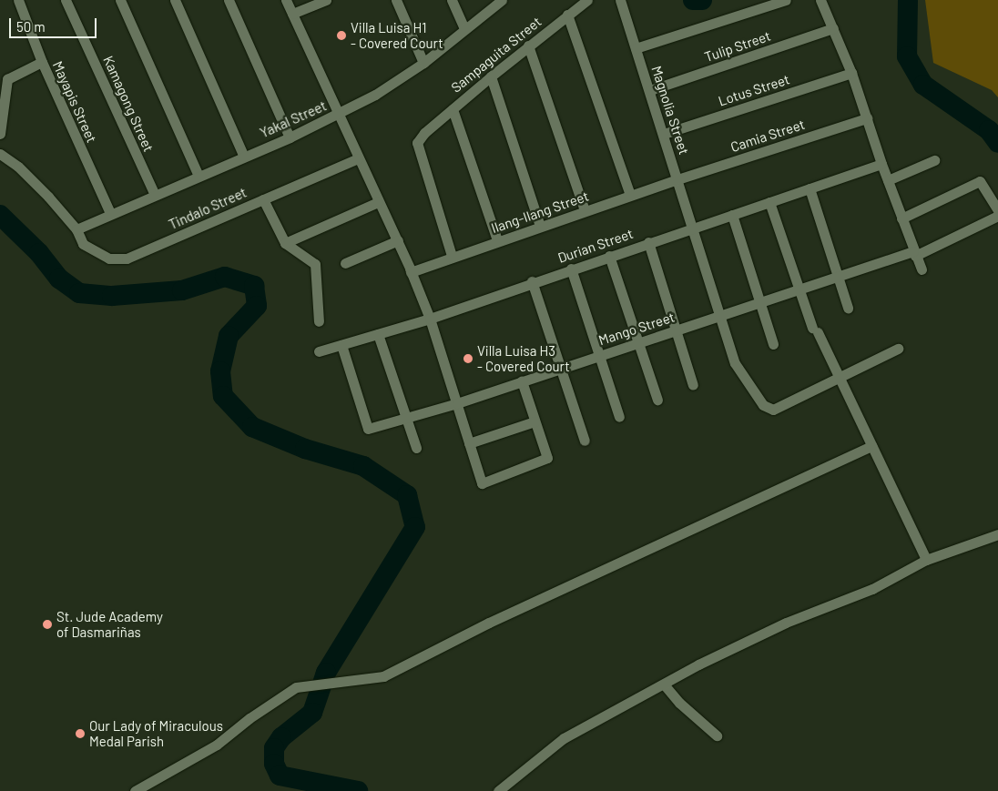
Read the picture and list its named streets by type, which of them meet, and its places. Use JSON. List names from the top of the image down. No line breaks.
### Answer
{"streets":{"street":["Tulip Street","Sampaguita Street","Lotus Street","Mayapis Street","Kamagong Street","Magnolia Street","Yakal Street","Camia Street","Tindalo Street","Ilang-Ilang Street","Durian Street","Mango Street"]},"crossings":[["Tulip Street","Magnolia Street"],["Sampaguita Street","Ilang-Ilang Street"],["Lotus Street","Magnolia Street"],["Mayapis Street","Yakal Street"],["Kamagong Street","Yakal Street"],["Magnolia Street","Camia Street"],["Magnolia Street","Ilang-Ilang Street"],["Magnolia Street","Durian Street"],["Magnolia Street","Mango Street"],["Yakal Street","Tindalo Street"],["Camia Street","Ilang-Ilang Street"],["Durian Street","Mango Street"]],"places":["Villa Luisa H1 - Covered Court","Villa Luisa H3 - Covered Court","St. Jude Academy of Dasmariñas","Our Lady of Miraculous Medal Parish"],"scale_bar":"50 m"}
